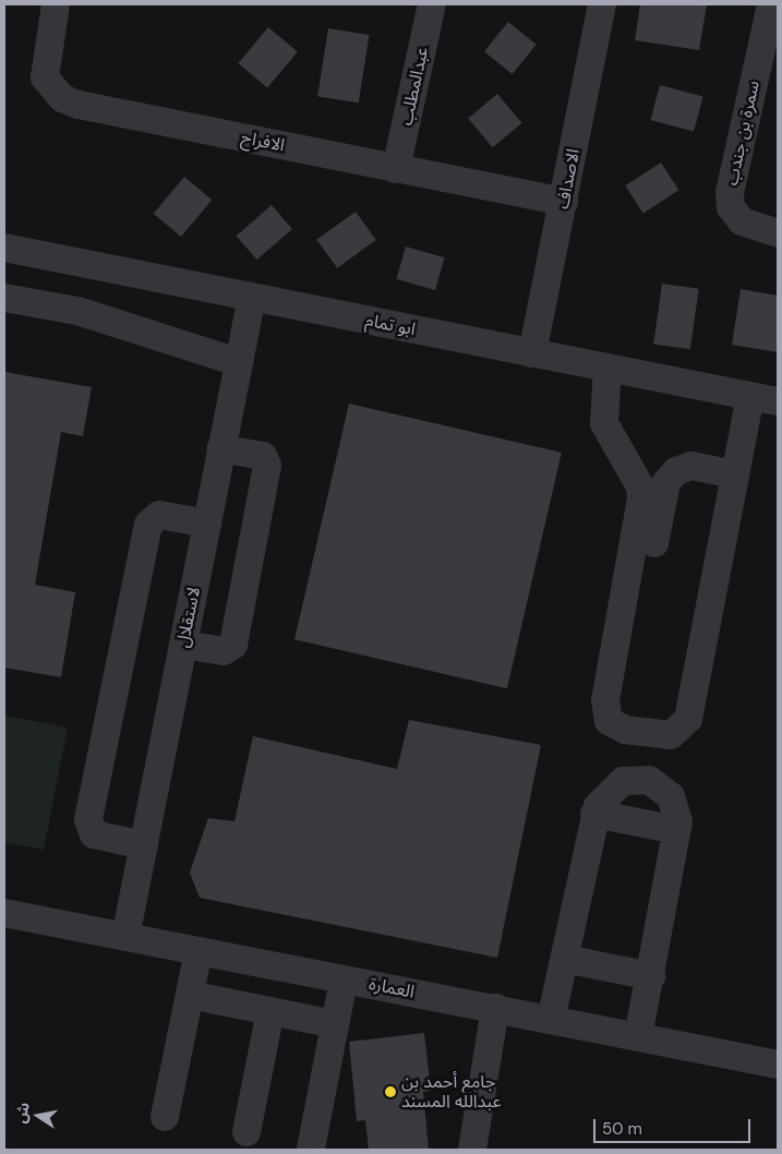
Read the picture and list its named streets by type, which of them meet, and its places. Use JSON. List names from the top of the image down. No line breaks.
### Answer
{"streets":{"street":["عبدالمطلب","سمرة بن جندب","الافراح","الاصداف","ابو تمام","لاستقلال","العمارة"]},"crossings":[["عبدالمطلب","الافراح"],["الافراح","الاصداف"],["الاصداف","ابو تمام"],["ابو تمام","لاستقلال"],["لاستقلال","العمارة"]],"places":["جامع أحمد بن عبدالله المسند"],"scale_bar":"50 m","north":"left"}
